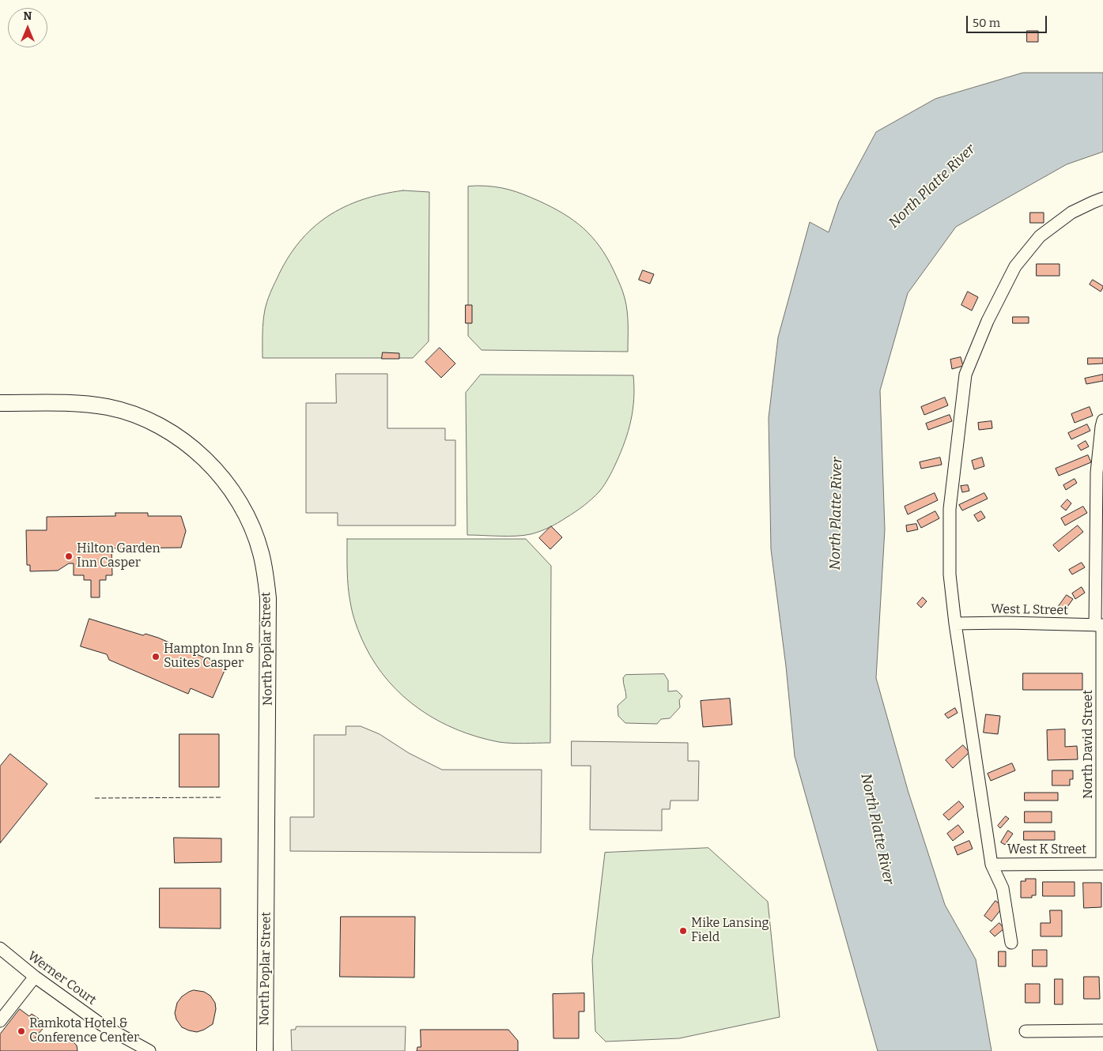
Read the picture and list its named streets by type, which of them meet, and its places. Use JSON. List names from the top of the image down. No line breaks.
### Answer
{"streets":{"main road":["North Poplar Street"],"street":["West L Street","North David Street","West K Street","Werner Court"]},"crossings":[["West L Street","North David Street"],["North David Street","West K Street"]],"water":["North Platte River"],"places":["Hilton Garden Inn Casper","Hampton Inn & Suites Casper","Mike Lansing Field","Ramkota Hotel & Conference Center"],"scale_bar":"50 m","north":"top"}
